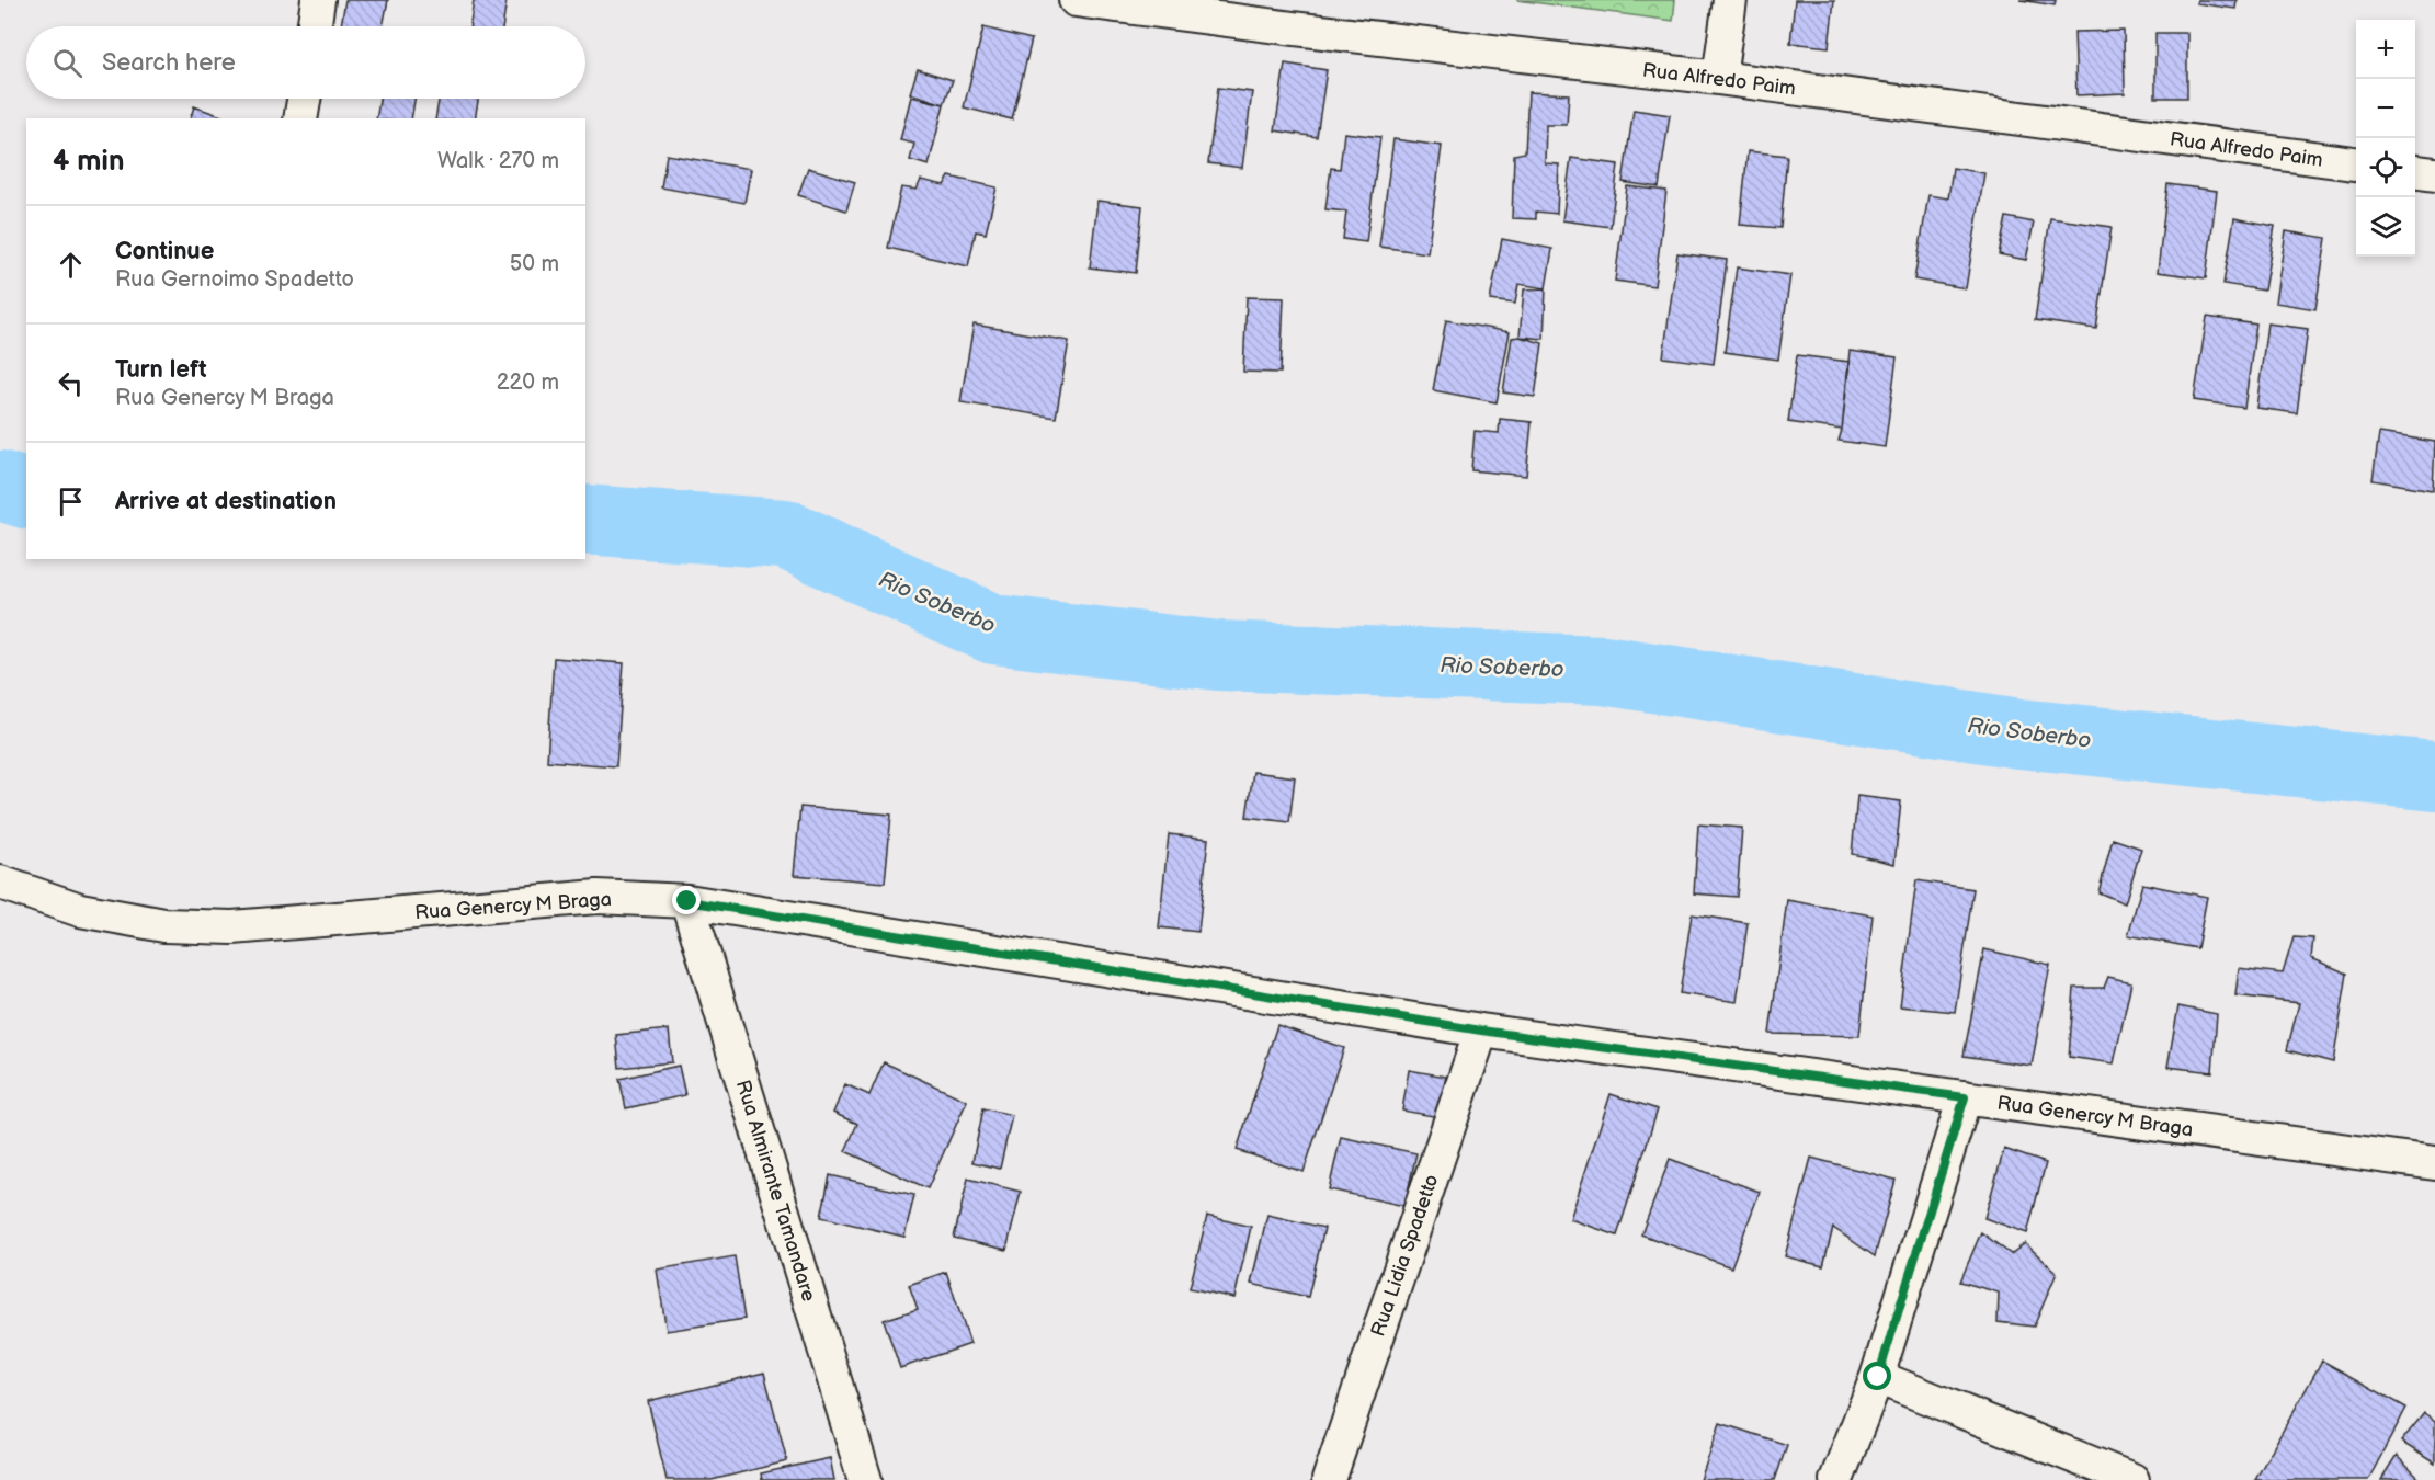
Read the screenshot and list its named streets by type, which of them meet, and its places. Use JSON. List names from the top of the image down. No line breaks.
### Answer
{"streets":{"street":["Rua Alfredo Paim","Rua Genercy M Braga","Rua Almirante Tamandare","Rua Lidia Spadetto"]},"crossings":[["Rua Genercy M Braga","Rua Almirante Tamandare"],["Rua Genercy M Braga","Rua Lidia Spadetto"]],"water":["Rio Soberbo"],"page":{"map_buttons":["+","−"],"search":"Search here","heading":["4 min","Walk · 270 m"],"list":[["Continue","Rua Gernoimo Spadetto","50 m"],["Turn left","Rua Genercy M Braga","220 m"],"Arrive at destination"]}}
